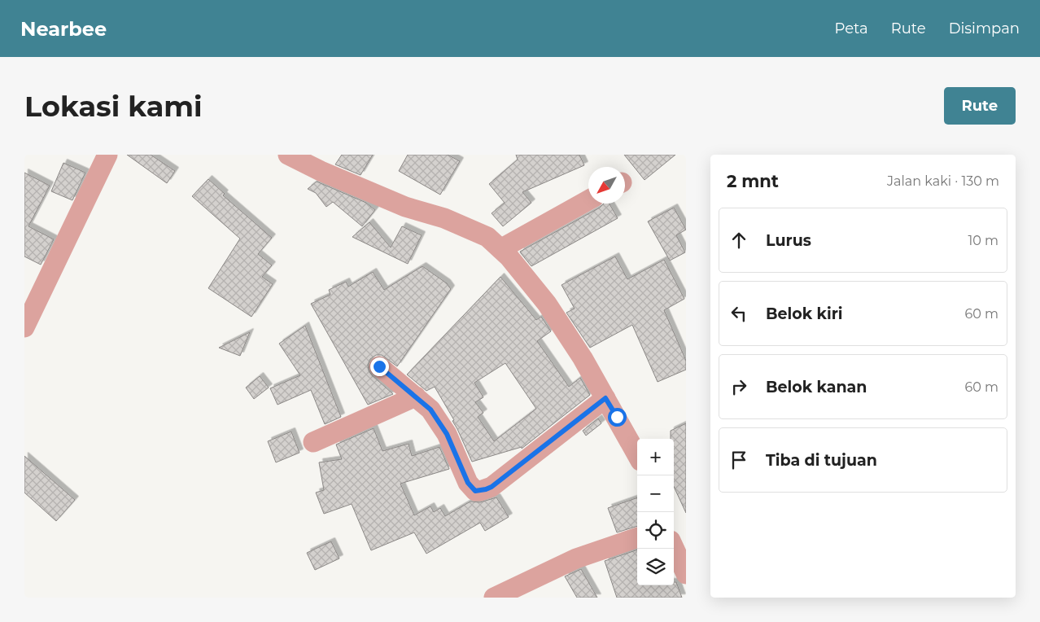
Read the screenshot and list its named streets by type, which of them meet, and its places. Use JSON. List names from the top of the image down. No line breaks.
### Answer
{"north":"bottom left","page":{"header":"Nearbee","nav":["Peta","Rute","Disimpan"],"buttons":"Rute","title":"Lokasi kami","heading":["2 mnt","Jalan kaki · 130 m"],"list":[["Lurus","10 m"],["Belok kiri","60 m"],["Belok kanan","60 m"],"Tiba di tujuan"],"map_buttons":["+","−"]}}
